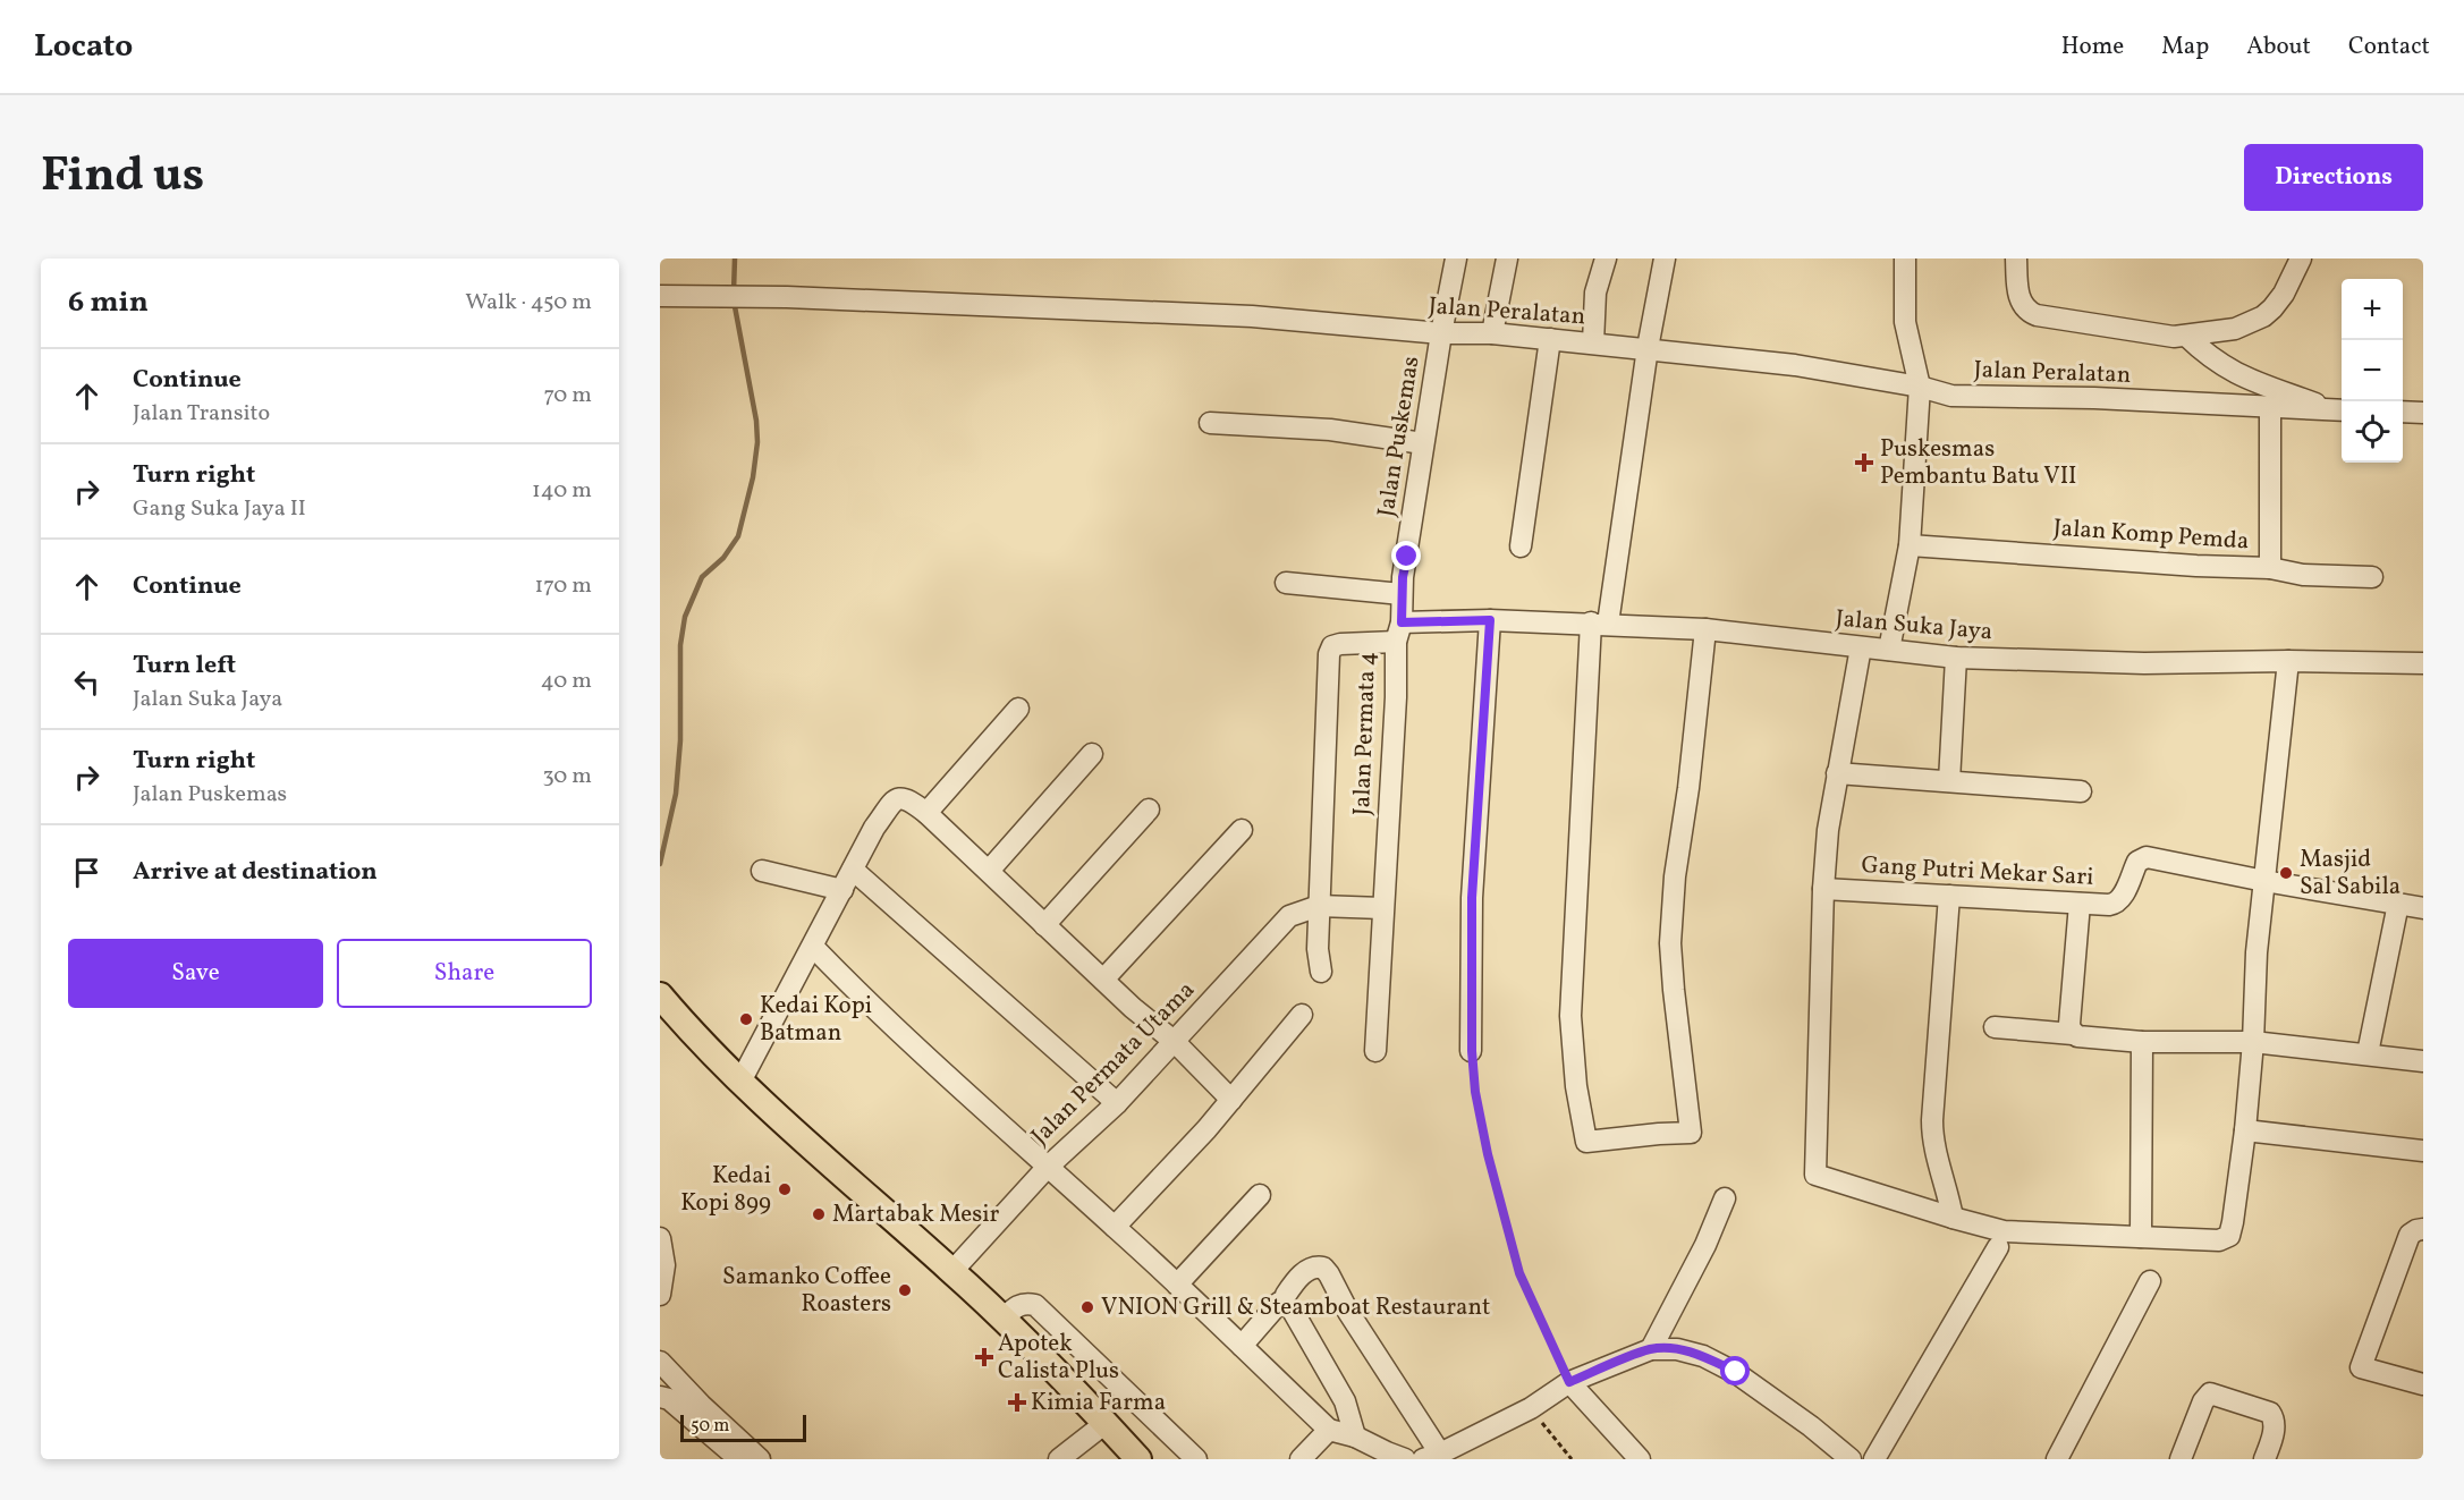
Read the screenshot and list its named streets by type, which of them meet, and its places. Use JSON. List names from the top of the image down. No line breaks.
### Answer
{"streets":{"street":["Jalan Peralatan","Jalan Puskemas","Jalan Komp Pemda","Jalan Suka Jaya","Jalan Permata 4","Gang Putri Mekar Sari","Jalan Permata Utama"]},"crossings":[["Jalan Peralatan","Jalan Puskemas"],["Jalan Peralatan","Jalan Komp Pemda"],["Jalan Puskemas","Jalan Suka Jaya"],["Jalan Puskemas","Jalan Permata 4"],["Jalan Suka Jaya","Jalan Permata 4"],["Jalan Permata 4","Jalan Permata Utama"]],"places":{"health":["Puskesmas Pembantu Batu VII","Apotek Calista Plus","Kimia Farma"],"other":["Masjid Sal Sabila","Kedai Kopi Batman","Kedai Kopi 899","Martabak Mesir","Samanko Coffee Roasters","VNION Grill & Steamboat Restaurant"]},"scale_bar":"50 m","page":{"header":"Locato","nav":["Home","Map","About","Contact"],"title":"Find us","buttons":["Directions",["Save","Share"]],"heading":["6 min","Walk · 450 m"],"map_buttons":["+","−"],"list":[["Continue","Jalan Transito","70 m"],["Turn right","Gang Suka Jaya II","140 m"],["Continue","170 m"],["Turn left","Jalan Suka Jaya","40 m"],["Turn right","Jalan Puskemas","30 m"],"Arrive at destination"],"scale":"50 m"}}
